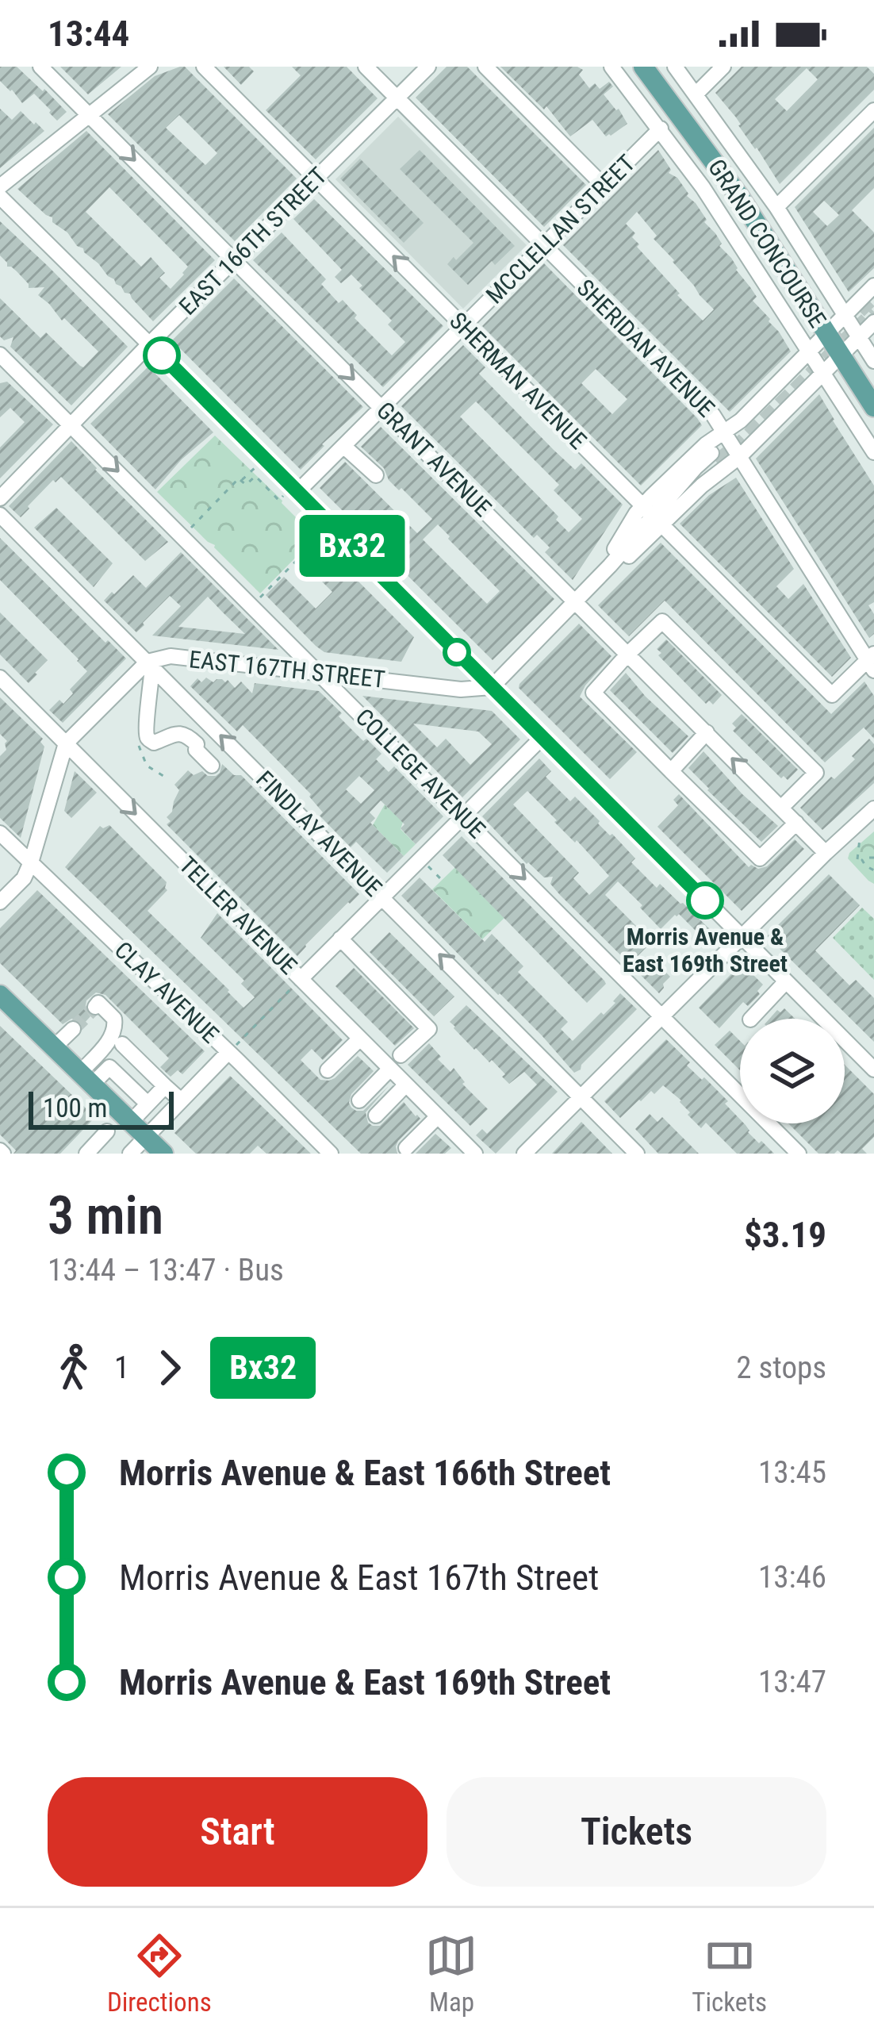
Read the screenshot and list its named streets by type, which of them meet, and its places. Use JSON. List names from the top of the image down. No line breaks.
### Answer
{"streets":{"main road":["GRAND CONCOURSE"],"street":["MCCLELLAN STREET","EAST 166TH STREET","SHERIDAN AVENUE","SHERMAN AVENUE","GRANT AVENUE","EAST 167TH STREET","COLLEGE AVENUE","FINDLAY AVENUE","TELLER AVENUE","CLAY AVENUE"]},"crossings":[["MCCLELLAN STREET","GRAND CONCOURSE"],["MCCLELLAN STREET","SHERIDAN AVENUE"],["MCCLELLAN STREET","SHERMAN AVENUE"],["MCCLELLAN STREET","GRANT AVENUE"],["EAST 166TH STREET","SHERIDAN AVENUE"],["EAST 166TH STREET","SHERMAN AVENUE"],["EAST 166TH STREET","GRANT AVENUE"],["EAST 166TH STREET","COLLEGE AVENUE"],["SHERIDAN AVENUE","SHERMAN AVENUE"],["EAST 167TH STREET","COLLEGE AVENUE"],["EAST 167TH STREET","FINDLAY AVENUE"]],"one_way":["FINDLAY AVENUE","TELLER AVENUE"],"places":["Morris Avenue & East 169th Street"],"lines":["bus line Bx32"],"scale_bar":"100 m","page":{"status":"13:44","on_map":"Bx32","scale":"100 m","heading":["3 min","13:44 – 13:47 · Bus","$3.19"],"legs":["1","Bx32","2 stops"],"list":[{"name":"Morris Avenue & East 166th Street","value":"13:45"},{"name":"Morris Avenue & East 167th Street","value":"13:46"},{"name":"Morris Avenue & East 169th Street","value":"13:47"}],"buttons":["Start","Tickets"],"tabs":["Directions","Map","Tickets"]}}
